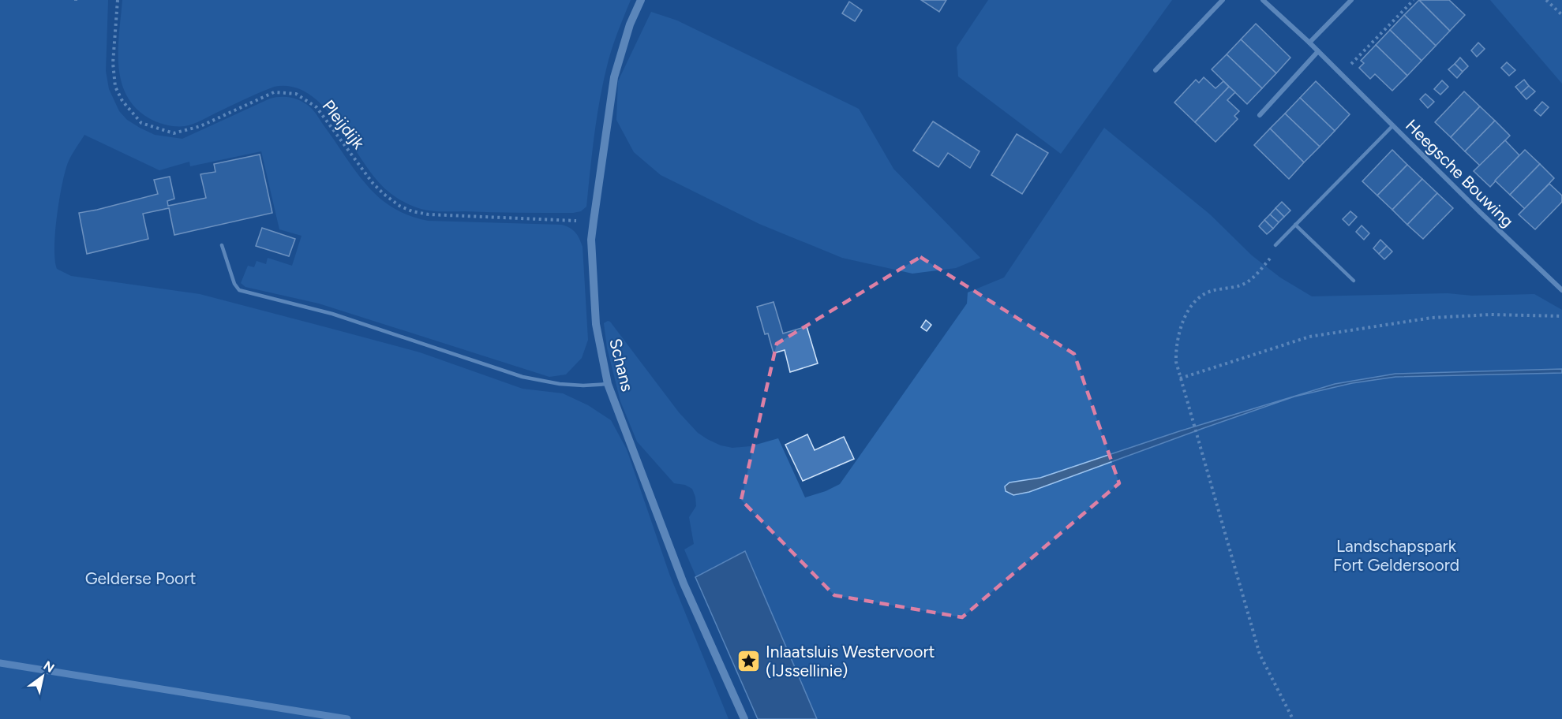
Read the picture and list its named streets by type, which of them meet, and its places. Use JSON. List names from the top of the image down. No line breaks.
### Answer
{"streets":{"street":["Heegsche Bouwing","Schans"],"path":["Pleijdijk"]},"crossings":[["Pleijdijk","Schans"]],"parks":["Landschapspark Fort Geldersoord","Gelderse Poort"],"places":{"place":["Inlaatsluis Westervoort (IJssellinie)"]},"north":"top right"}
